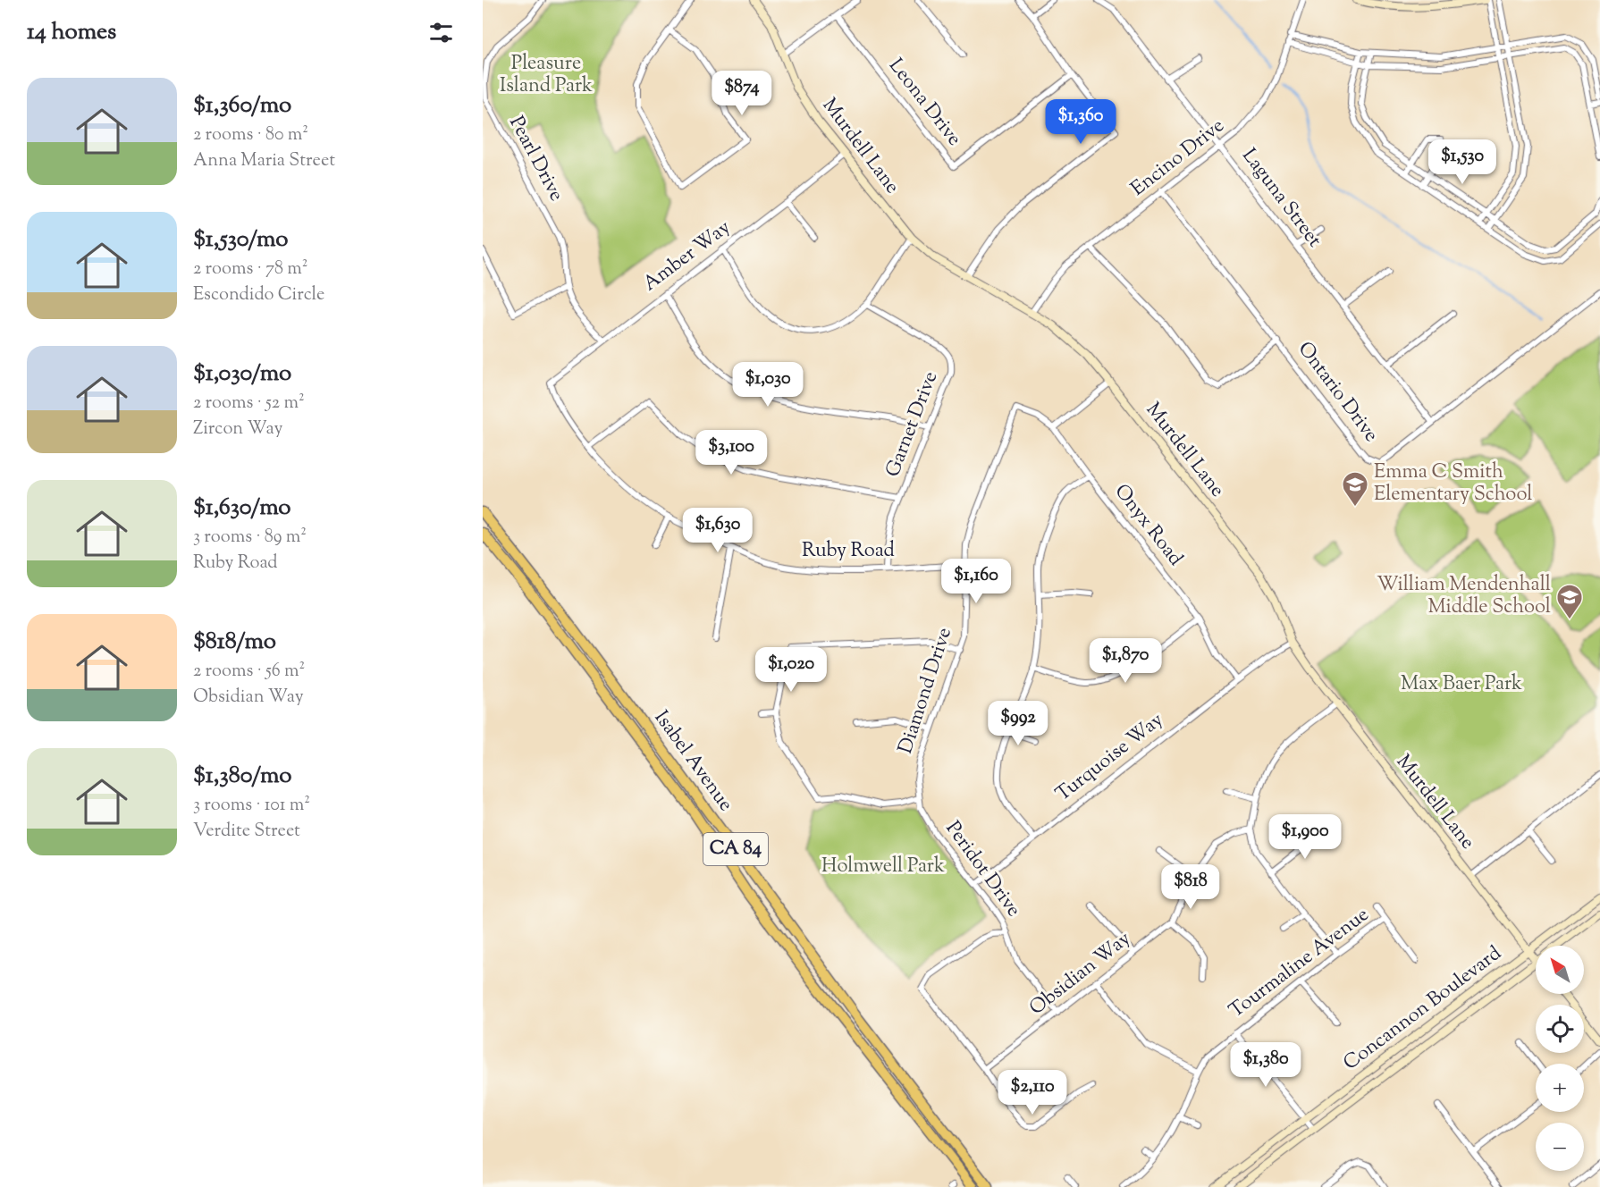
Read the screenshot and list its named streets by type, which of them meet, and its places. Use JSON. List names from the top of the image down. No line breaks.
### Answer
{"streets":{"highway":["Isabel Avenue","CA 84"],"street":["Leona Drive","Murdell Lane","Encino Drive","Pearl Drive","Laguna Street","Amber Way","Ontario Drive","Garnet Drive","Onyx Road","Ruby Road","Diamond Drive","Turquoise Way","Peridot Drive","Tourmaline Avenue","Obsidian Way","Concannon Boulevard"]},"crossings":[["Murdell Lane","Encino Drive"],["Murdell Lane","Amber Way"],["Murdell Lane","Turquoise Way"],["Murdell Lane","Concannon Boulevard"],["Encino Drive","Laguna Street"],["Encino Drive","Ontario Drive"],["Pearl Drive","Amber Way"],["Laguna Street","Ontario Drive"],["Amber Way","Ruby Road"],["Garnet Drive","Ruby Road"],["Onyx Road","Diamond Drive"],["Onyx Road","Turquoise Way"],["Ruby Road","Diamond Drive"],["Diamond Drive","Peridot Drive"],["Turquoise Way","Peridot Drive"],["Peridot Drive","Obsidian Way"]],"parks":["Pleasure Island Park","Max Baer Park","Holmwell Park"],"places":{"school or university":["Emma C Smith Elementary School","William Mendenhall Middle School"]},"north":"top left","page":{"heading":"14 homes","list":[{"name":"$1,360/mo","note":"2 rooms · 80 m² · Anna Maria Street"},{"name":"$1,530/mo","note":"2 rooms · 78 m² · Escondido Circle"},{"name":"$1,030/mo","note":"2 rooms · 52 m² · Zircon Way"},{"name":"$1,630/mo","note":"3 rooms · 89 m² · Ruby Road"},{"name":"$818/mo","note":"2 rooms · 56 m² · Obsidian Way"},{"name":"$1,380/mo","note":"3 rooms · 101 m² · Verdite Street"}],"price":["$874","$1,360","$1,530","$1,030","$3,100","$1,630","$1,160","$1,870","$1,020","$992","$1,900","$818","$1,380","$2,110"],"map_buttons":["+","−"]}}
